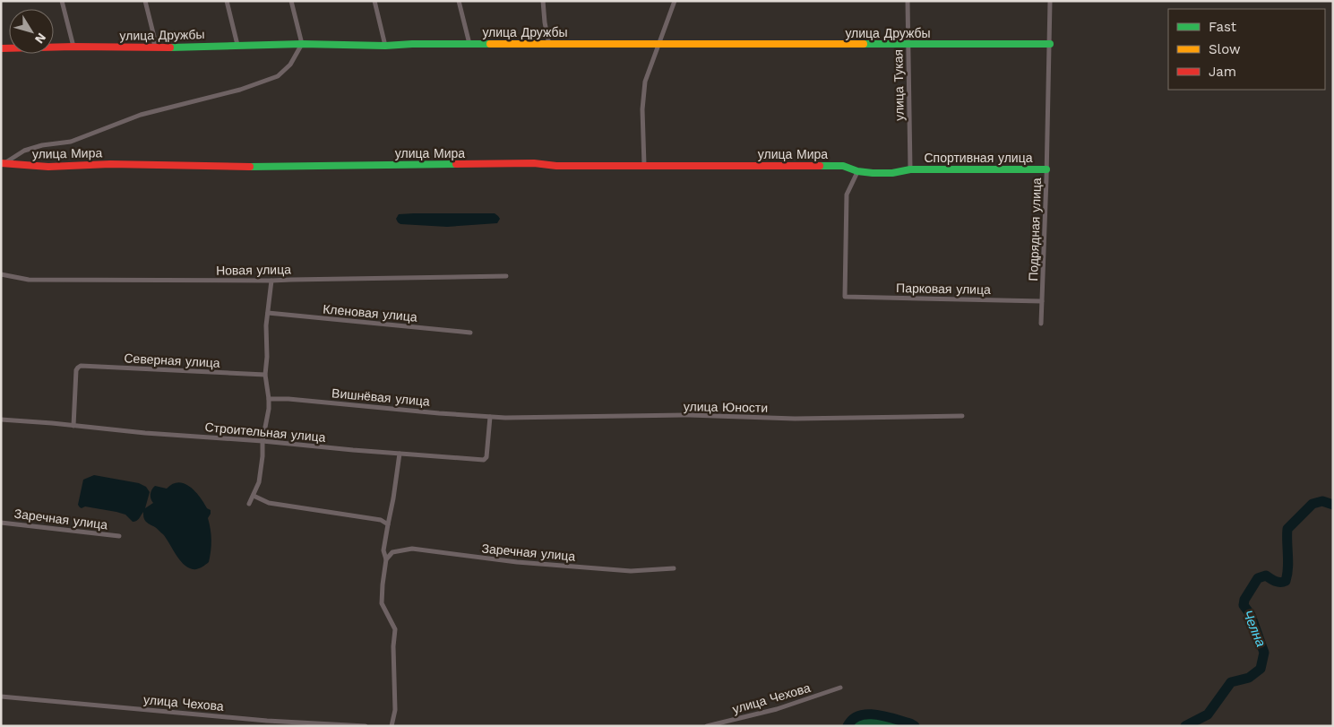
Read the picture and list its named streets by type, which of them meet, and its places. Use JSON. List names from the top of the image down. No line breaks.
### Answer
{"streets":{"street":["улица Дружбы","улица Тукая","улица Мира","Спортивная улица","Подрядная улица","Новая улица","Парковая улица","Кленовая улица","Северная улица","Вишнёвая улица","улица Юности","Строительная улица","Заречная улица","улица Чехова"]},"crossings":[["улица Дружбы","улица Тукая"],["улица Дружбы","Подрядная улица"],["улица Тукая","улица Мира"],["улица Тукая","Спортивная улица"],["улица Мира","Спортивная улица"],["улица Мира","Парковая улица"],["Спортивная улица","Подрядная улица"],["Подрядная улица","Парковая улица"],["Северная улица","Строительная улица"],["Вишнёвая улица","улица Юности"],["Вишнёвая улица","Строительная улица"],["улица Юности","Строительная улица"]],"water":["Челна"],"legend":["Fast","Slow","Jam"],"north":"bottom right"}
